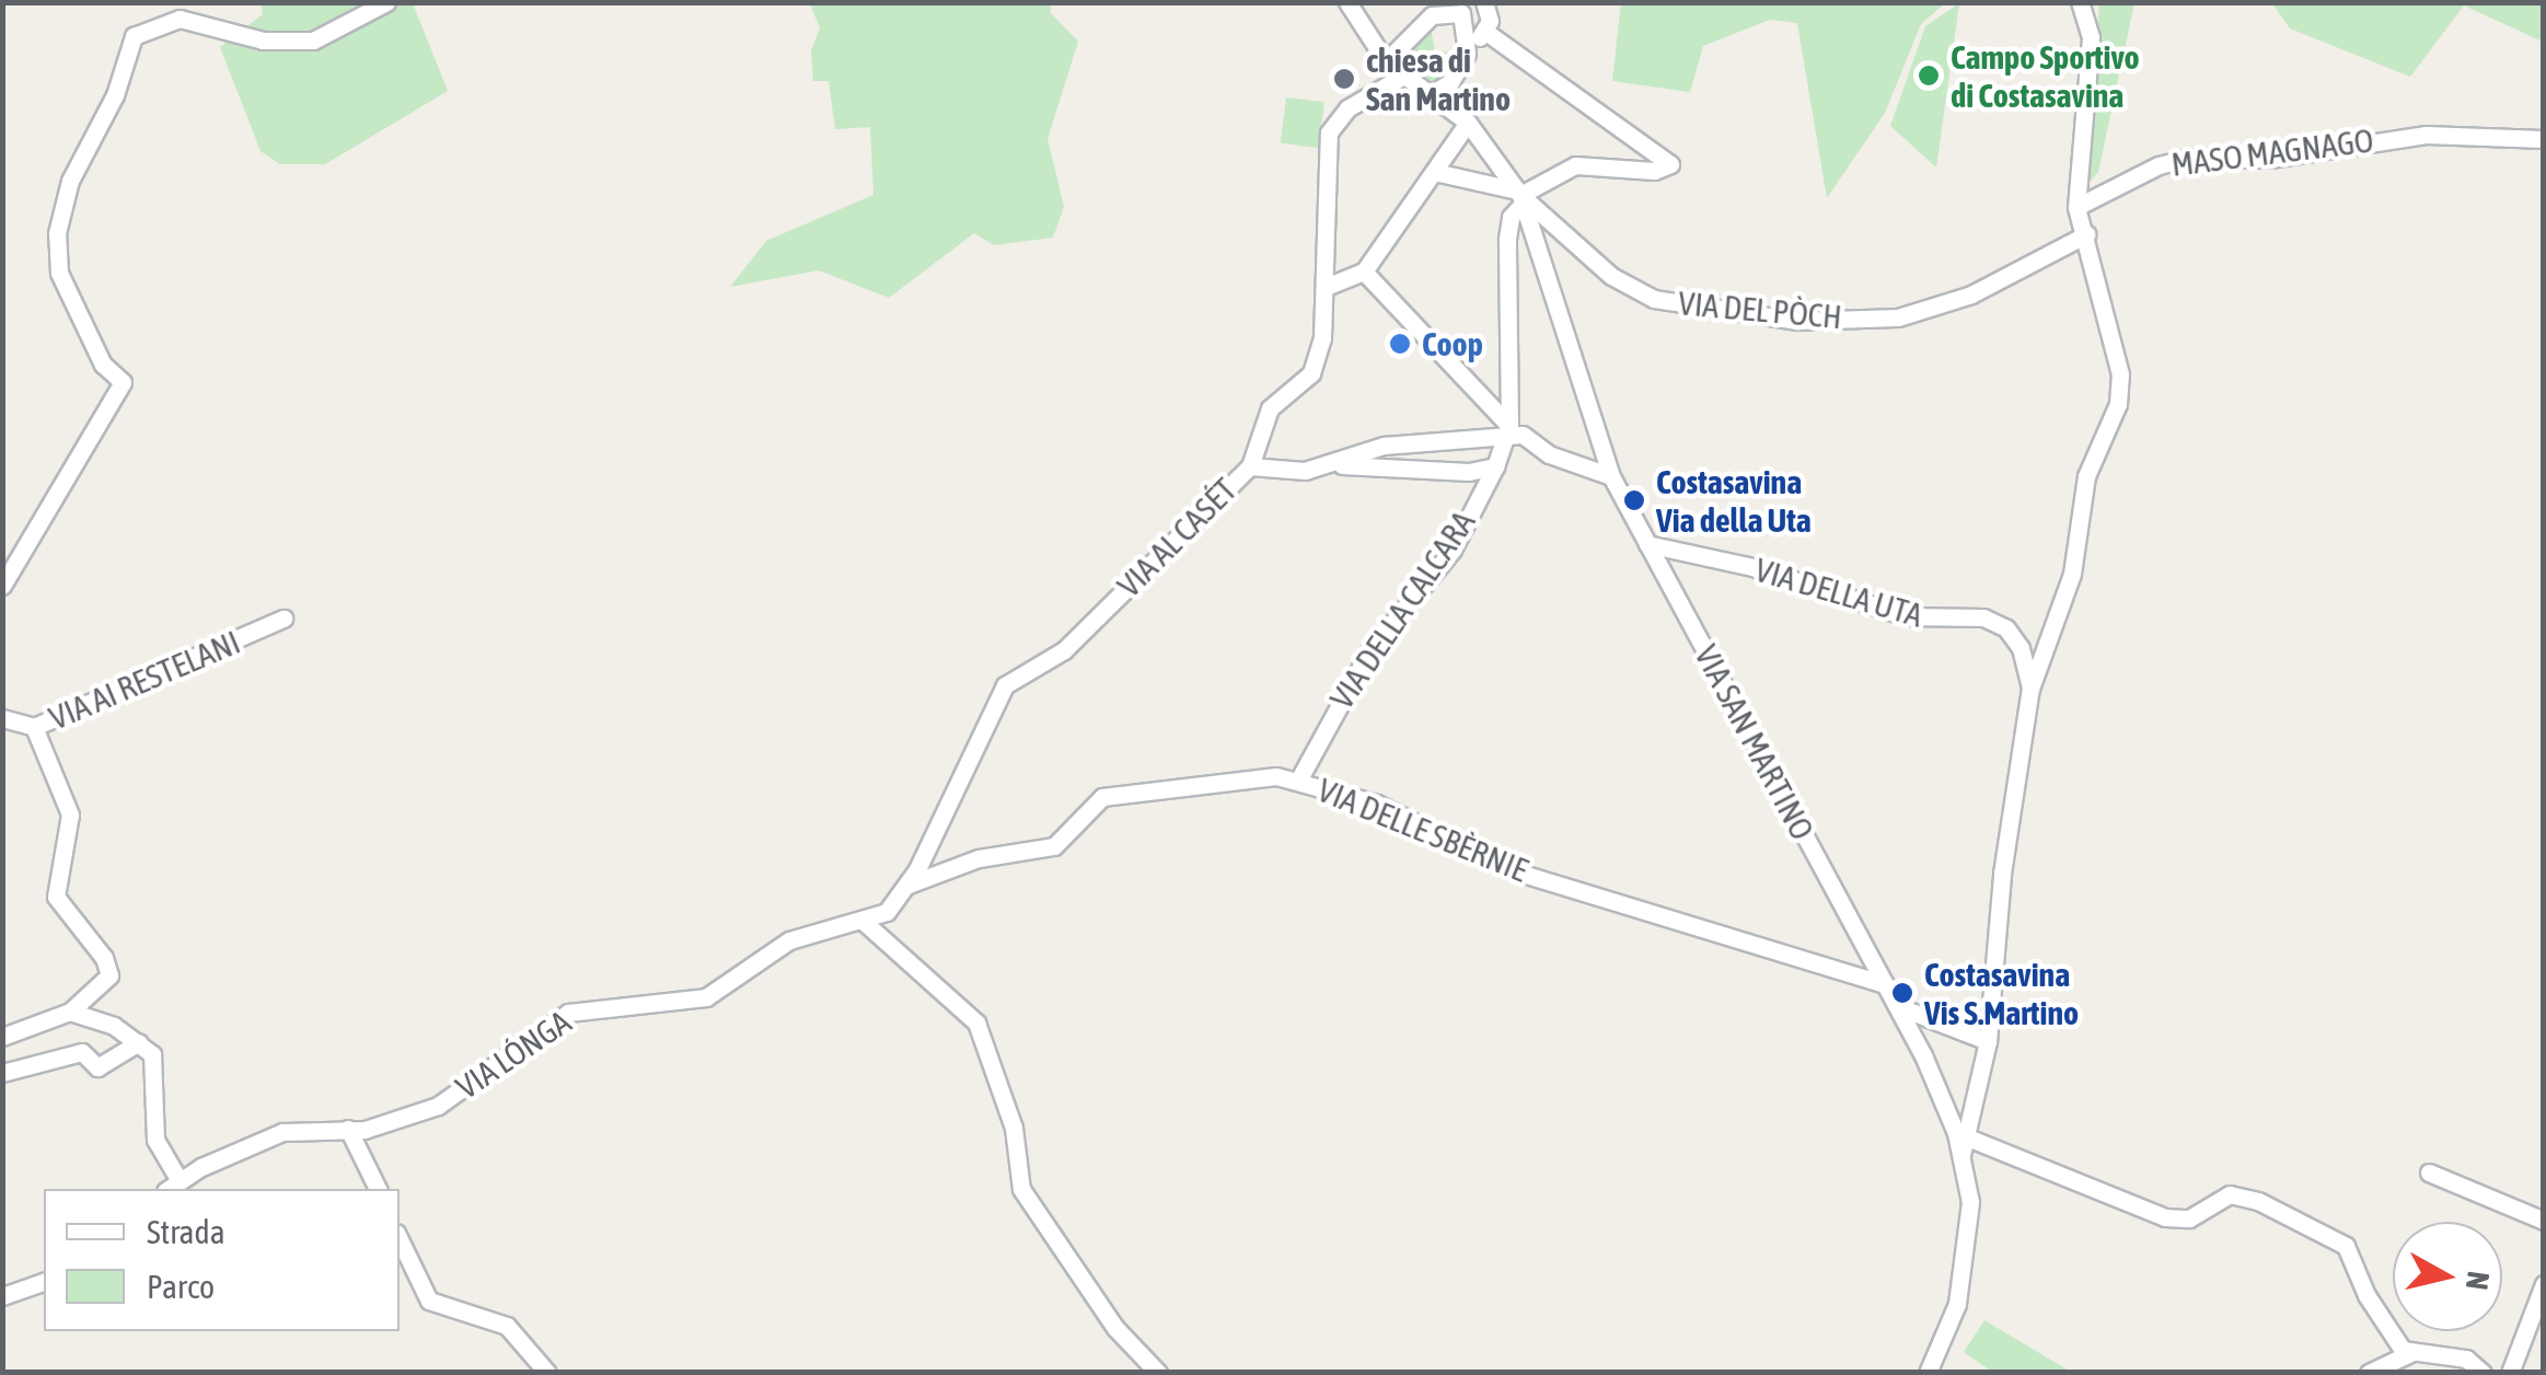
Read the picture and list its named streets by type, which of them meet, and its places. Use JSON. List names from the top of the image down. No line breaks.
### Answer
{"streets":{"street":["MASO MAGNAGO","VIA DEL PÒCH","VIA AL CASÉT","VIA DELLA UTA","VIA DELLA CALCARA","VIA AI RESTELANI","VIA SAN MARTINO","VIA DELLE SBÈRNIE","VIA LÓNGA"]},"crossings":[["VIA DEL PÒCH","VIA DELLA CALCARA"],["VIA DEL PÒCH","VIA SAN MARTINO"],["VIA AL CASÉT","VIA SAN MARTINO"],["VIA AL CASÉT","VIA DELLE SBÈRNIE"],["VIA AL CASÉT","VIA LÓNGA"],["VIA DELLA UTA","VIA SAN MARTINO"],["VIA DELLA CALCARA","VIA SAN MARTINO"],["VIA DELLA CALCARA","VIA DELLE SBÈRNIE"],["VIA SAN MARTINO","VIA DELLE SBÈRNIE"],["VIA DELLE SBÈRNIE","VIA LÓNGA"]],"places":["Campo Sportivo di Costasavina","chiesa di San Martino","Coop","Costasavina Via della Uta","Costasavina Vis S.Martino"],"legend":["Strada","Parco"],"north":"right"}
